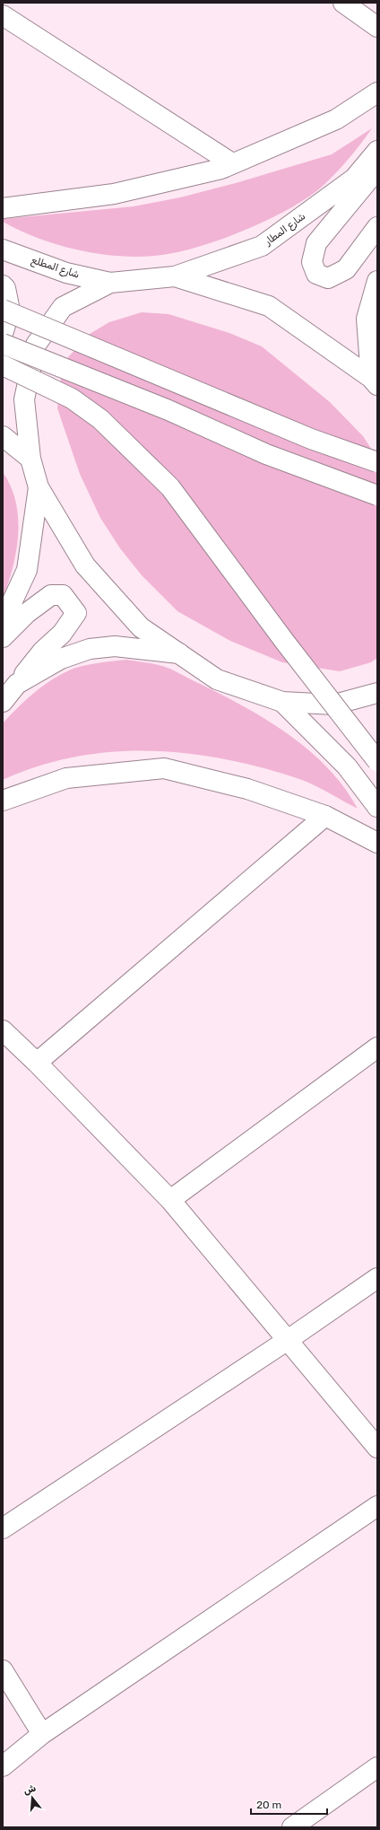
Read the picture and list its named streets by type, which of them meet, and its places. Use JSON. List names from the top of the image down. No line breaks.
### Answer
{"streets":{"main road":["شارع المطار","شارع المطلع"]},"scale_bar":"20 m","north":"top"}
